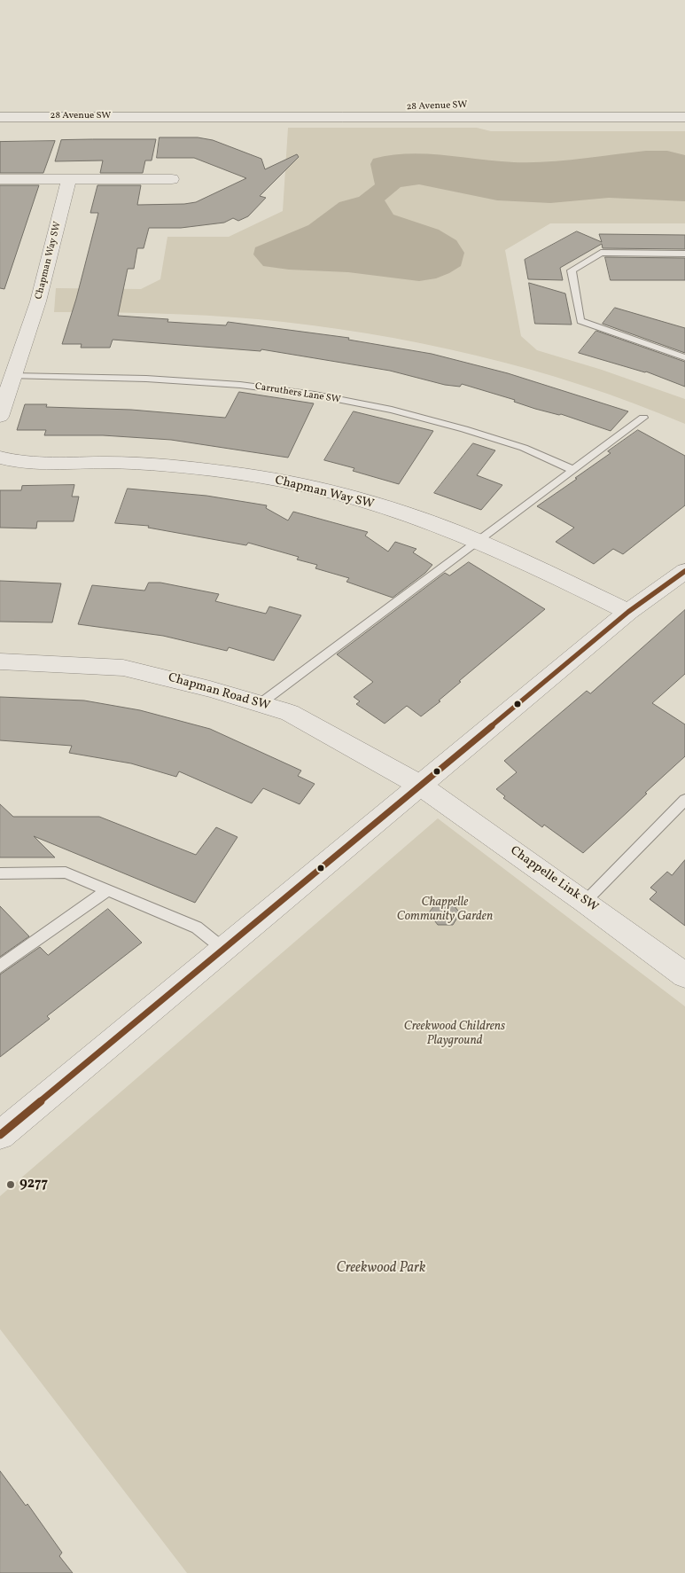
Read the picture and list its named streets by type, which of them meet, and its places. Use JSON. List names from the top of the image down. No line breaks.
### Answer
{"streets":{"street":["28 Avenue SW","Chapman Way SW","Chapman Road SW","Chappelle Link SW"],"lane":["Carruthers Lane SW"]},"crossings":[["Chapman Way SW","Carruthers Lane SW"],["Chapman Road SW","Chappelle Link SW"]],"parks":["Chappelle Community Garden","Creekwood Childrens Playground","Creekwood Park"],"places":["9277"]}
